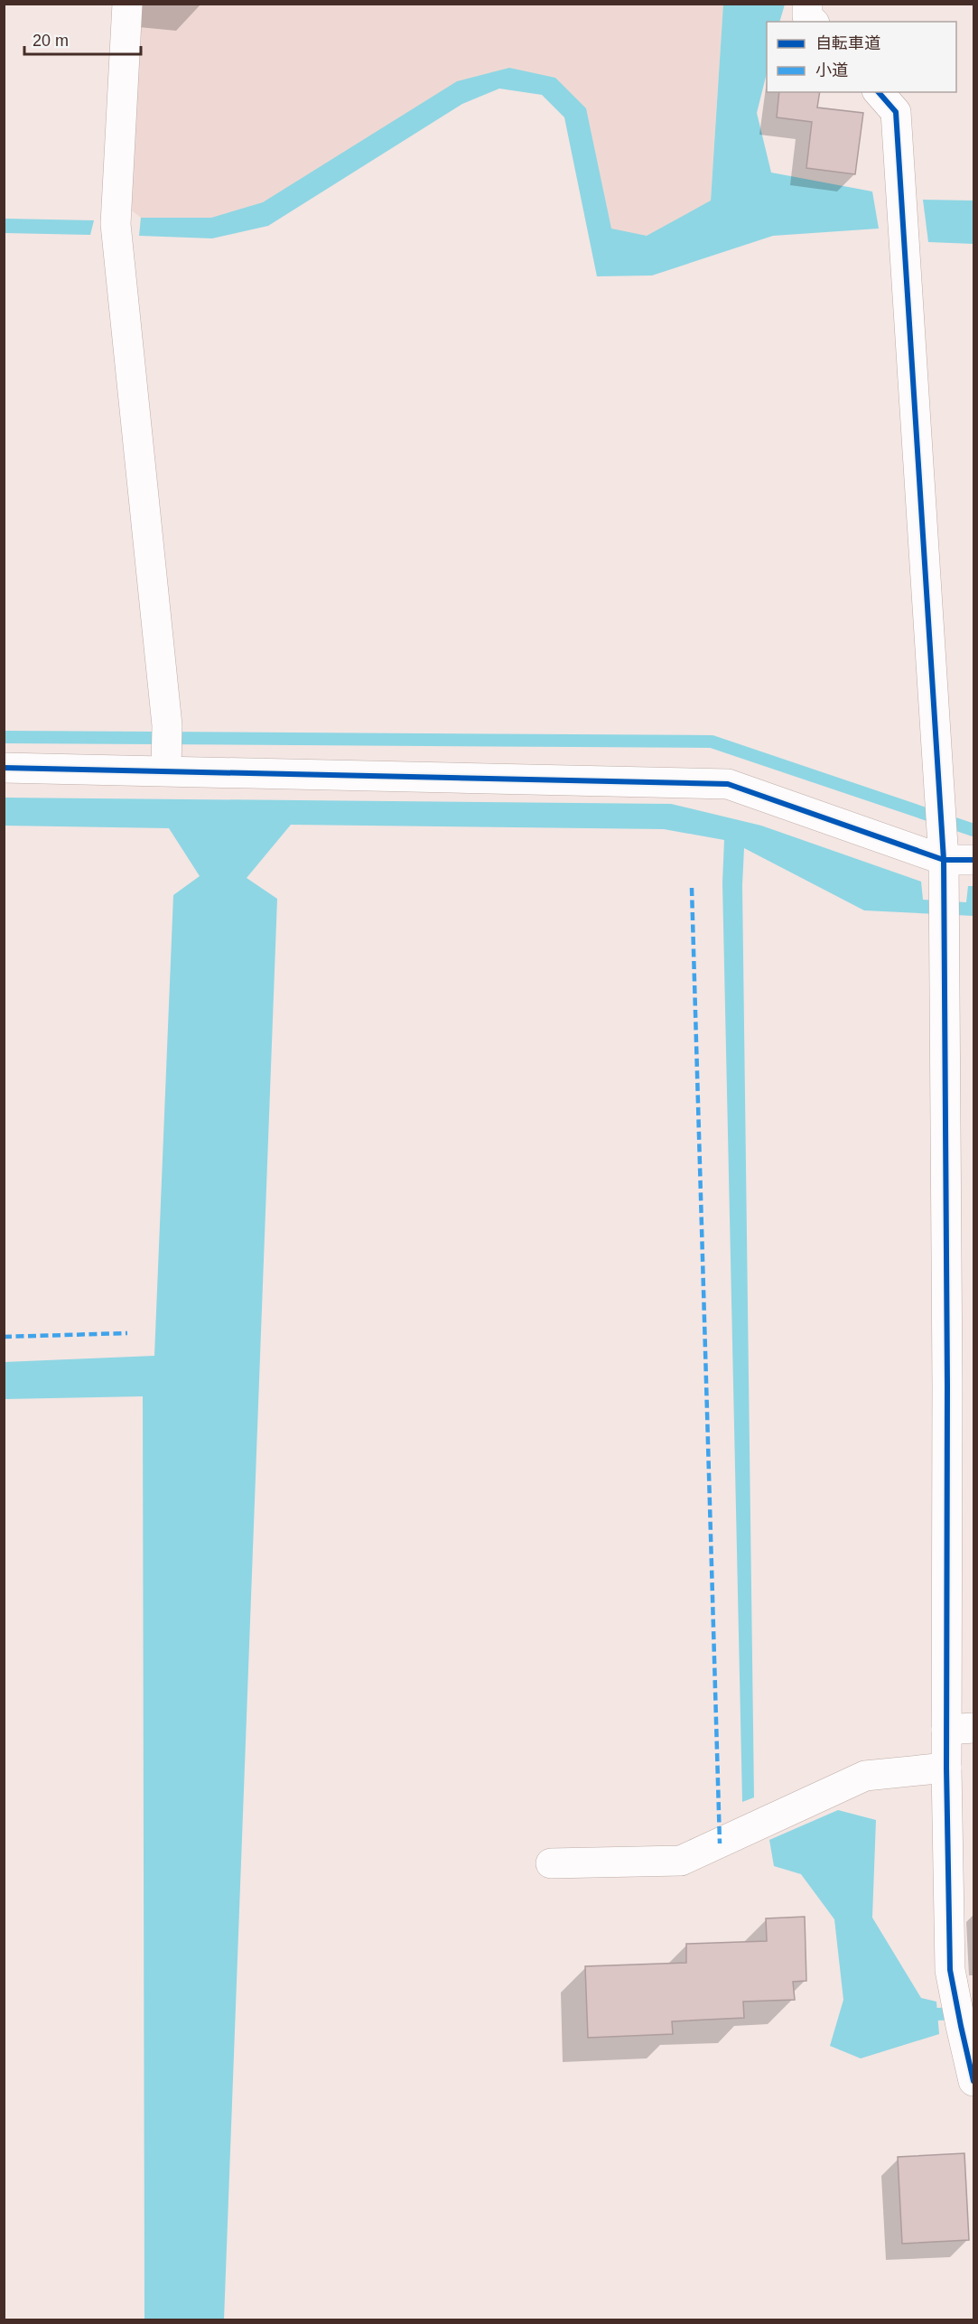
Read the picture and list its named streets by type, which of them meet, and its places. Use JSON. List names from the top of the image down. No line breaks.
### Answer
{"legend":["自転車道","小道"],"scale_bar":"20 m"}
